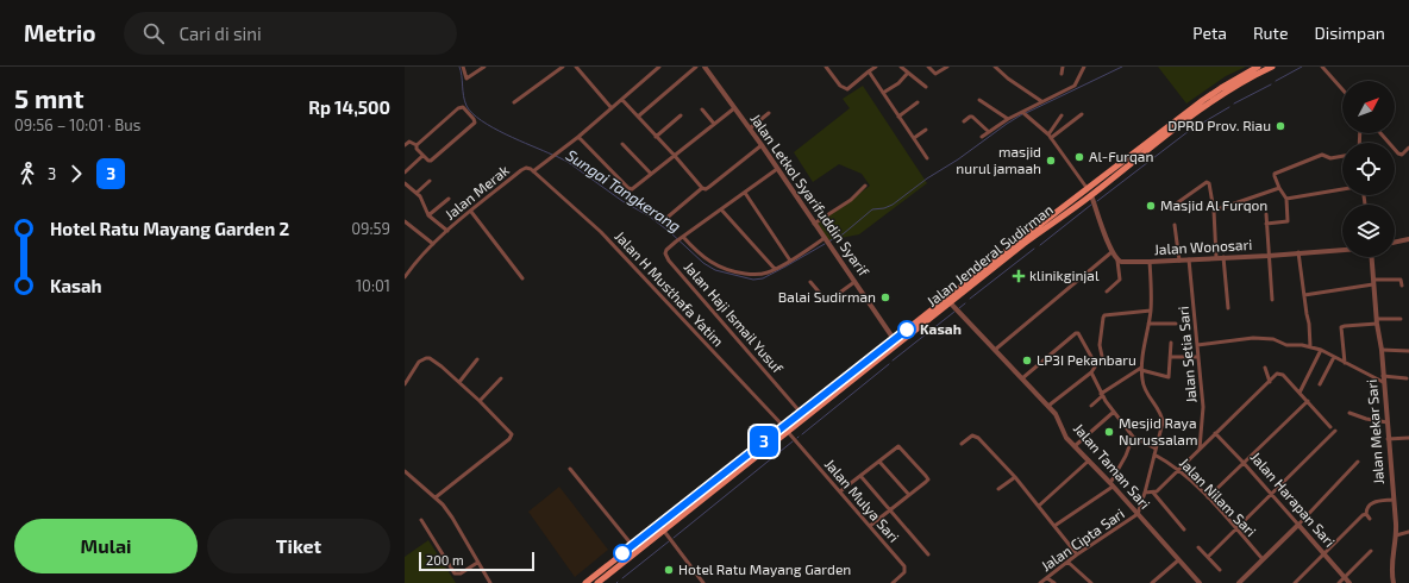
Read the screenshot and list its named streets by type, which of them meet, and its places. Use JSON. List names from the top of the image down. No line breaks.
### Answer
{"streets":{"main road":["Jalan Jenderal Sudirman"],"street":["Jalan Merak","Jalan Letkol Syarifuddin Syarif","Jalan Wonosari","Jalan H Musthafa Yatim","Jalan Haji Ismail Yusuf","Jalan Setia Sari","Jalan Mekar Sari","Jalan Taman Sari","Jalan Nilam Sari","Jalan Harapan Sari","Jalan Mulya Sari","Jalan Cipta Sari"]},"crossings":[["Jalan Merak","Jalan H Musthafa Yatim"],["Jalan Letkol Syarifuddin Syarif","Jalan Jenderal Sudirman"],["Jalan Letkol Syarifuddin Syarif","Jalan Haji Ismail Yusuf"],["Jalan Wonosari","Jalan Setia Sari"],["Jalan Jenderal Sudirman","Jalan H Musthafa Yatim"],["Jalan Jenderal Sudirman","Jalan Haji Ismail Yusuf"],["Jalan Jenderal Sudirman","Jalan Taman Sari"],["Jalan Jenderal Sudirman","Jalan Mulya Sari"],["Jalan H Musthafa Yatim","Jalan Mulya Sari"],["Jalan Taman Sari","Jalan Cipta Sari"]],"water":["Sungai Tangkerang"],"places":{"other":["DPRD Prov. Riau","Al-Furqan","masjid nurul jamaah","Masjid Al Furqon","Balai Sudirman","Kasah","LP3I Pekanbaru","Mesjid Raya Nurussalam","Hotel Ratu Mayang Garden"],"health":["klinikginjal"]},"lines":["bus line 3"],"scale_bar":"200 m","north":"top right","page":{"header":"Metrio","search":"Cari di sini","nav":["Peta","Rute","Disimpan"],"heading":["5 mnt","09:56 – 10:01 · Bus","Rp 14,500"],"on_map":"3","legs":["3","3"],"list":[{"name":"Hotel Ratu Mayang Garden 2","value":"09:59"},{"name":"Kasah","value":"10:01"}],"buttons":["Mulai","Tiket"],"scale":"200 m"}}
